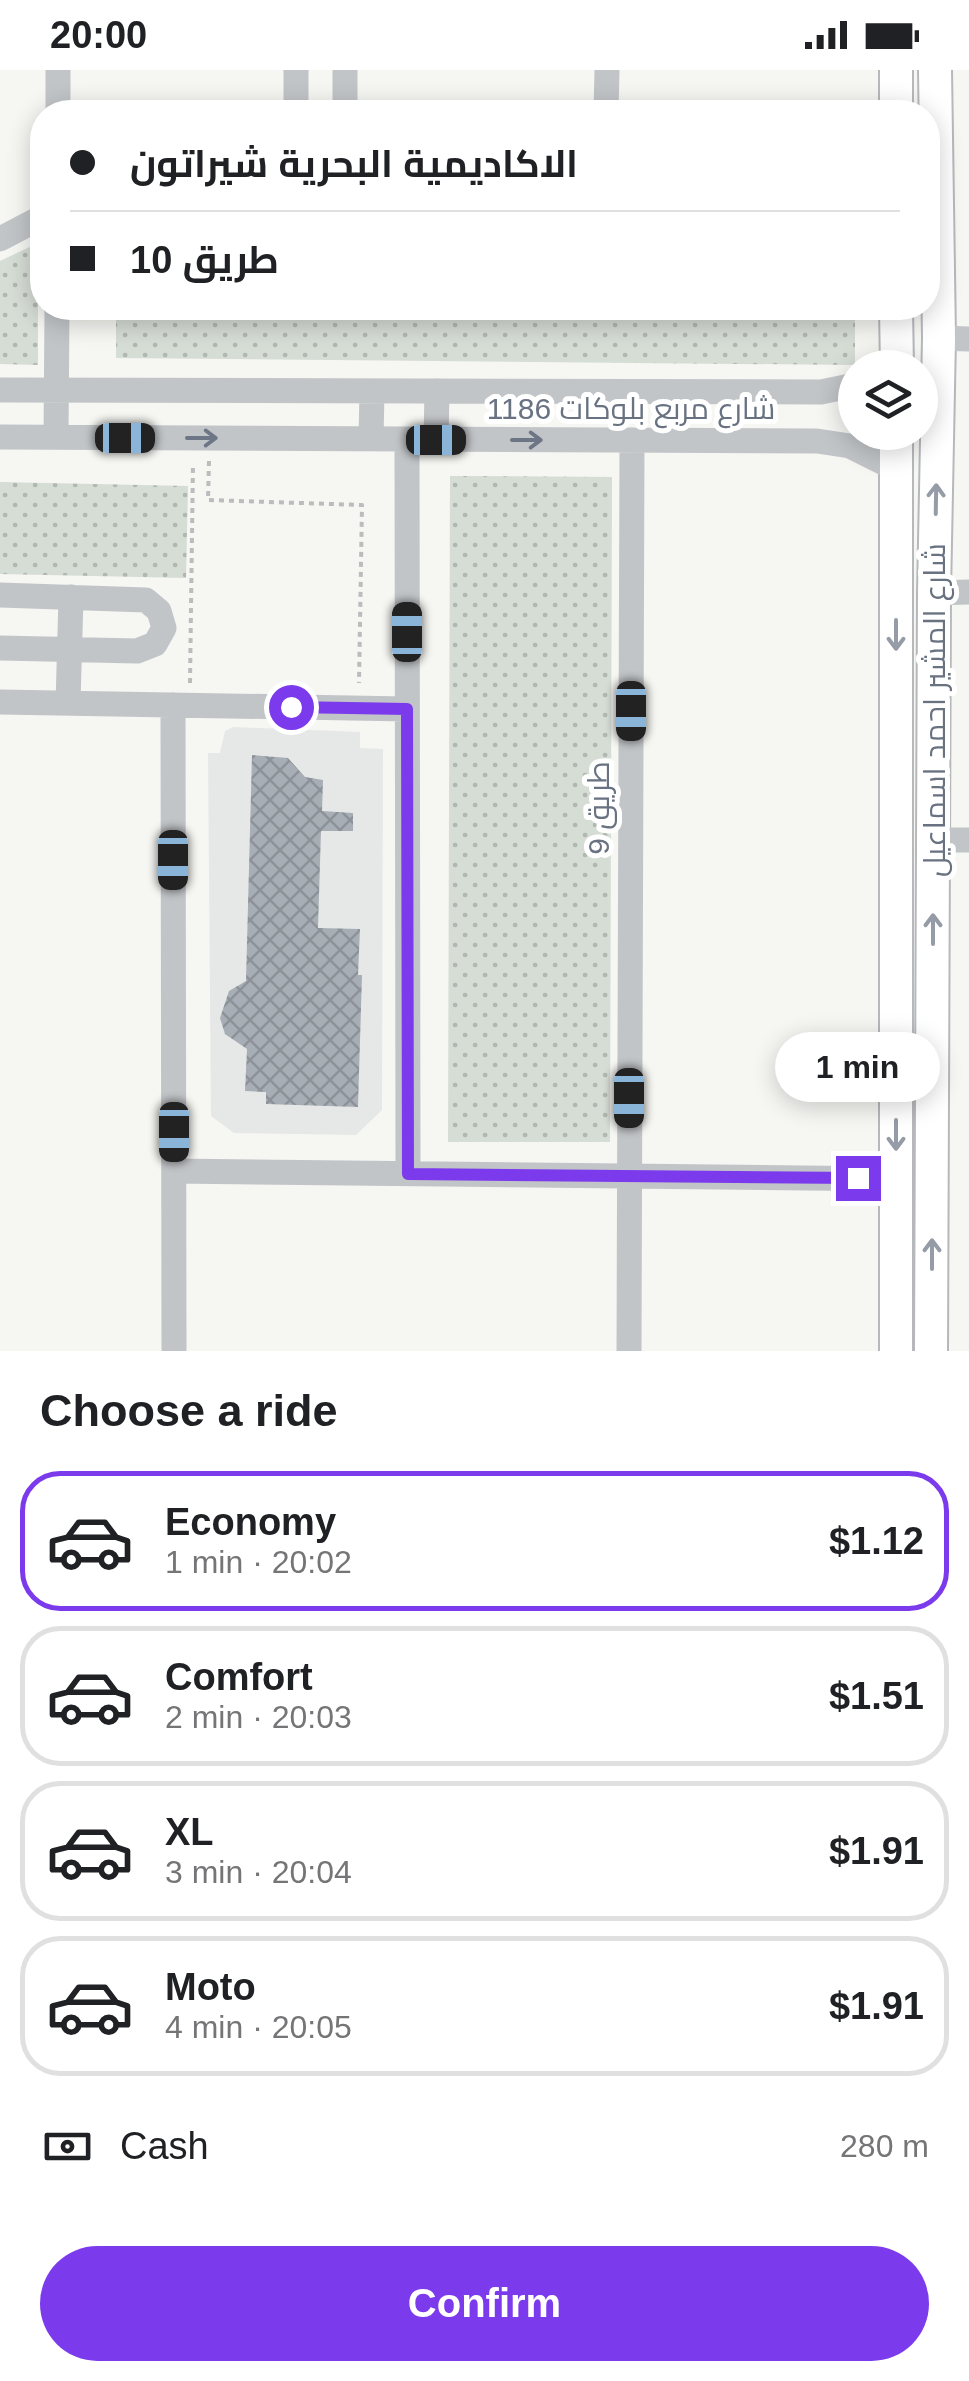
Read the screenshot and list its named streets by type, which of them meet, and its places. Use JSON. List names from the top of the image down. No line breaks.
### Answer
{"streets":{"main road":["شارع المشير احمد اسماعيل"],"street":["شارع مربع بلوكات 1186","طريق 9"]},"crossings":[["شارع مربع بلوكات 1186","شارع المشير احمد اسماعيل"],["شارع مربع بلوكات 1186","طريق 9"]],"page":{"status":"20:00","banner":["الاكاديمية البحرية شيراتون","طريق 10"],"bubble":"1 min","heading":"Choose a ride","list":[{"name":"Economy","note":"1 min · 20:02","value":"$1.12"},{"name":"Comfort","note":"2 min · 20:03","value":"$1.51"},{"name":"XL","note":"3 min · 20:04","value":"$1.91"},{"name":"Moto","note":"4 min · 20:05","value":"$1.91"}],"pay":["Cash","280 m"],"buttons":"Confirm"}}
